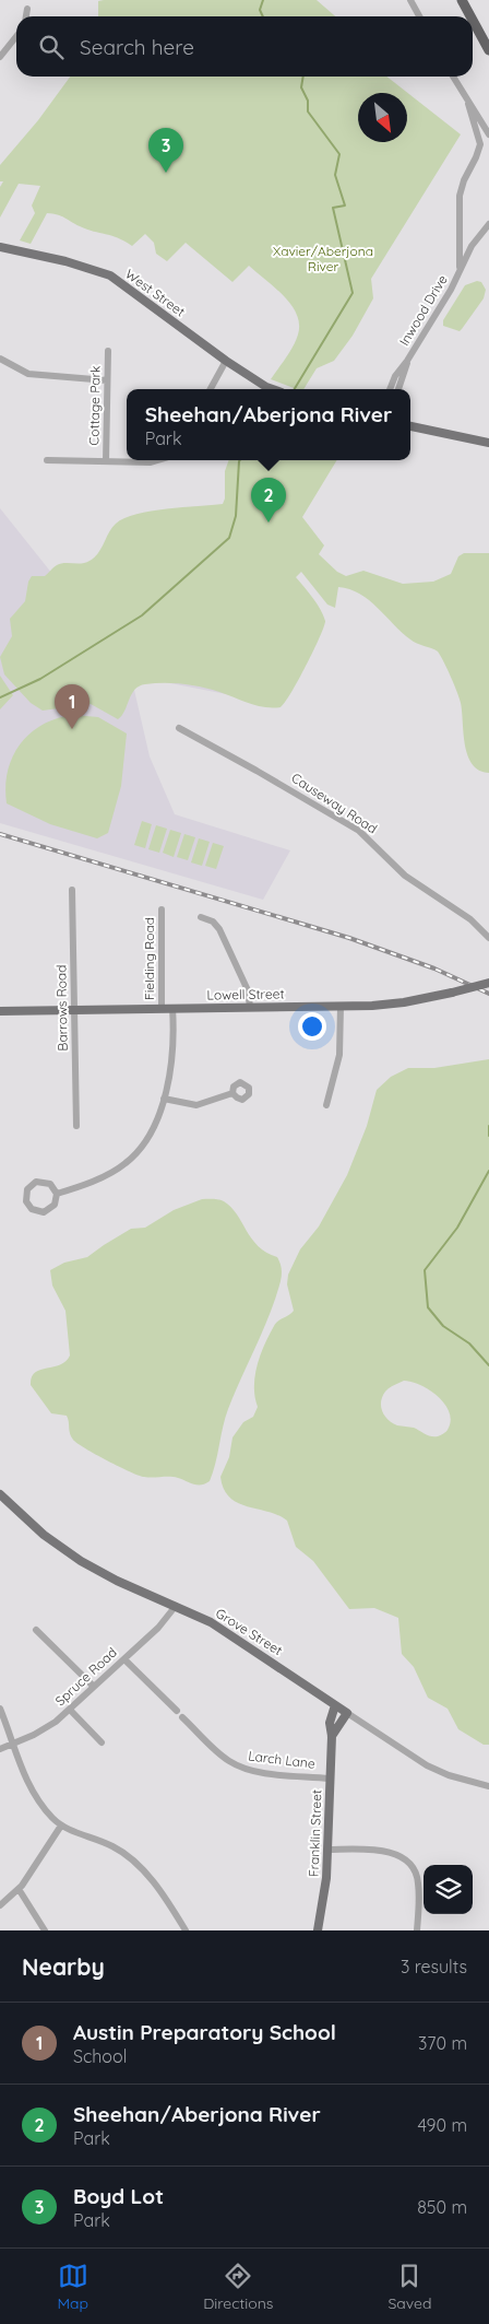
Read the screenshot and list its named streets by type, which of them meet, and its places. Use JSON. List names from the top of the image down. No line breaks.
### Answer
{"streets":{"main road":["West Street","Lowell Street","Grove Street","Franklin Street"],"street":["Inwood Drive","Cottage Park","Causeway Road","Fielding Road","Barrows Road","Spruce Road","Larch Lane"]},"crossings":[["Fielding Road","Lowell Street"],["Lowell Street","Barrows Road"],["Grove Street","Spruce Road"],["Grove Street","Franklin Street"],["Larch Lane","Franklin Street"]],"parks":["Xavier/Aberjona River"],"north":"bottom right","page":{"search":"Search here","pins":["3","2","1"],"popup":["Sheehan/Aberjona River","Park"],"heading":["Nearby","3 results"],"list":[{"mark":"1","name":"Austin Preparatory School","note":"School","value":"370 m"},{"mark":"2","name":"Sheehan/Aberjona River","note":"Park","value":"490 m"},{"mark":"3","name":"Boyd Lot","note":"Park","value":"850 m"}],"nav":["Map","Directions","Saved"]}}
